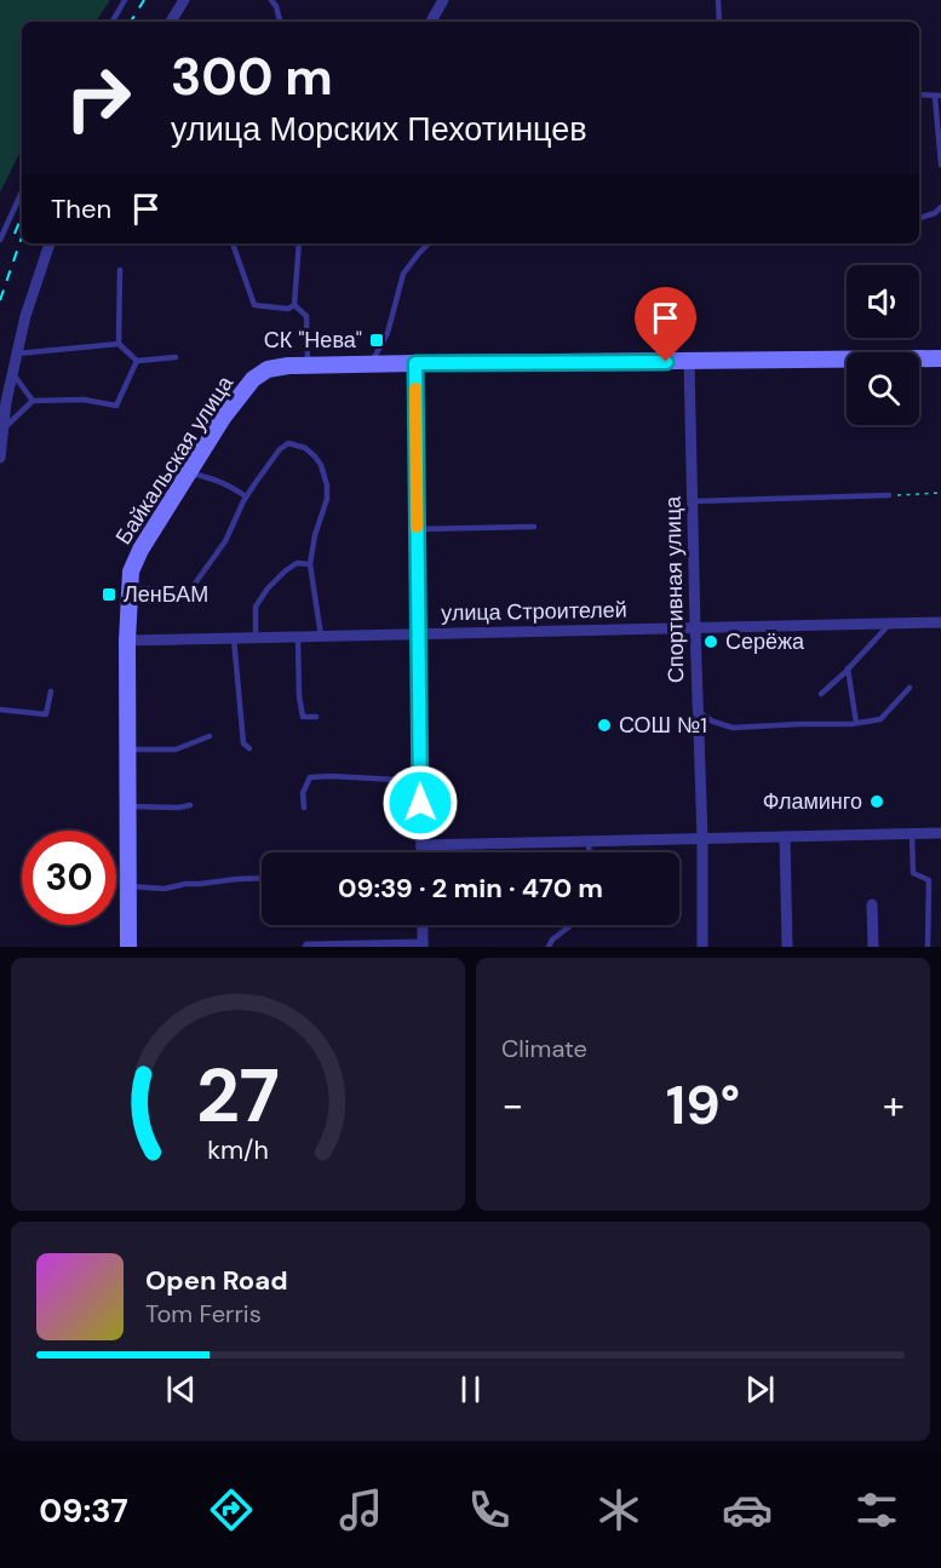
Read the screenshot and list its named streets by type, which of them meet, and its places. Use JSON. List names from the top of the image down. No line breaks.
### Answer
{"streets":{"street":["Байкальская улица","Спортивная улица","улица Строителей"]},"crossings":[["Байкальская улица","Спортивная улица"],["Байкальская улица","улица Строителей"],["Спортивная улица","улица Строителей"]],"places":{"transit":["СК \"Нева\"","ЛенБАМ"],"other":["Серёжа","СОШ №1","Фламинго"]},"page":{"turn":["300 m","улица Морских Пехотинцев"],"then":"Then","limit":"30","trip":"09:39 · 2 min · 470 m","tile":"Climate","heat":["−","19°","+"],"song":["Open Road","Tom Ferris"],"tabs":"09:37","gauge":["27","km/h"]}}
